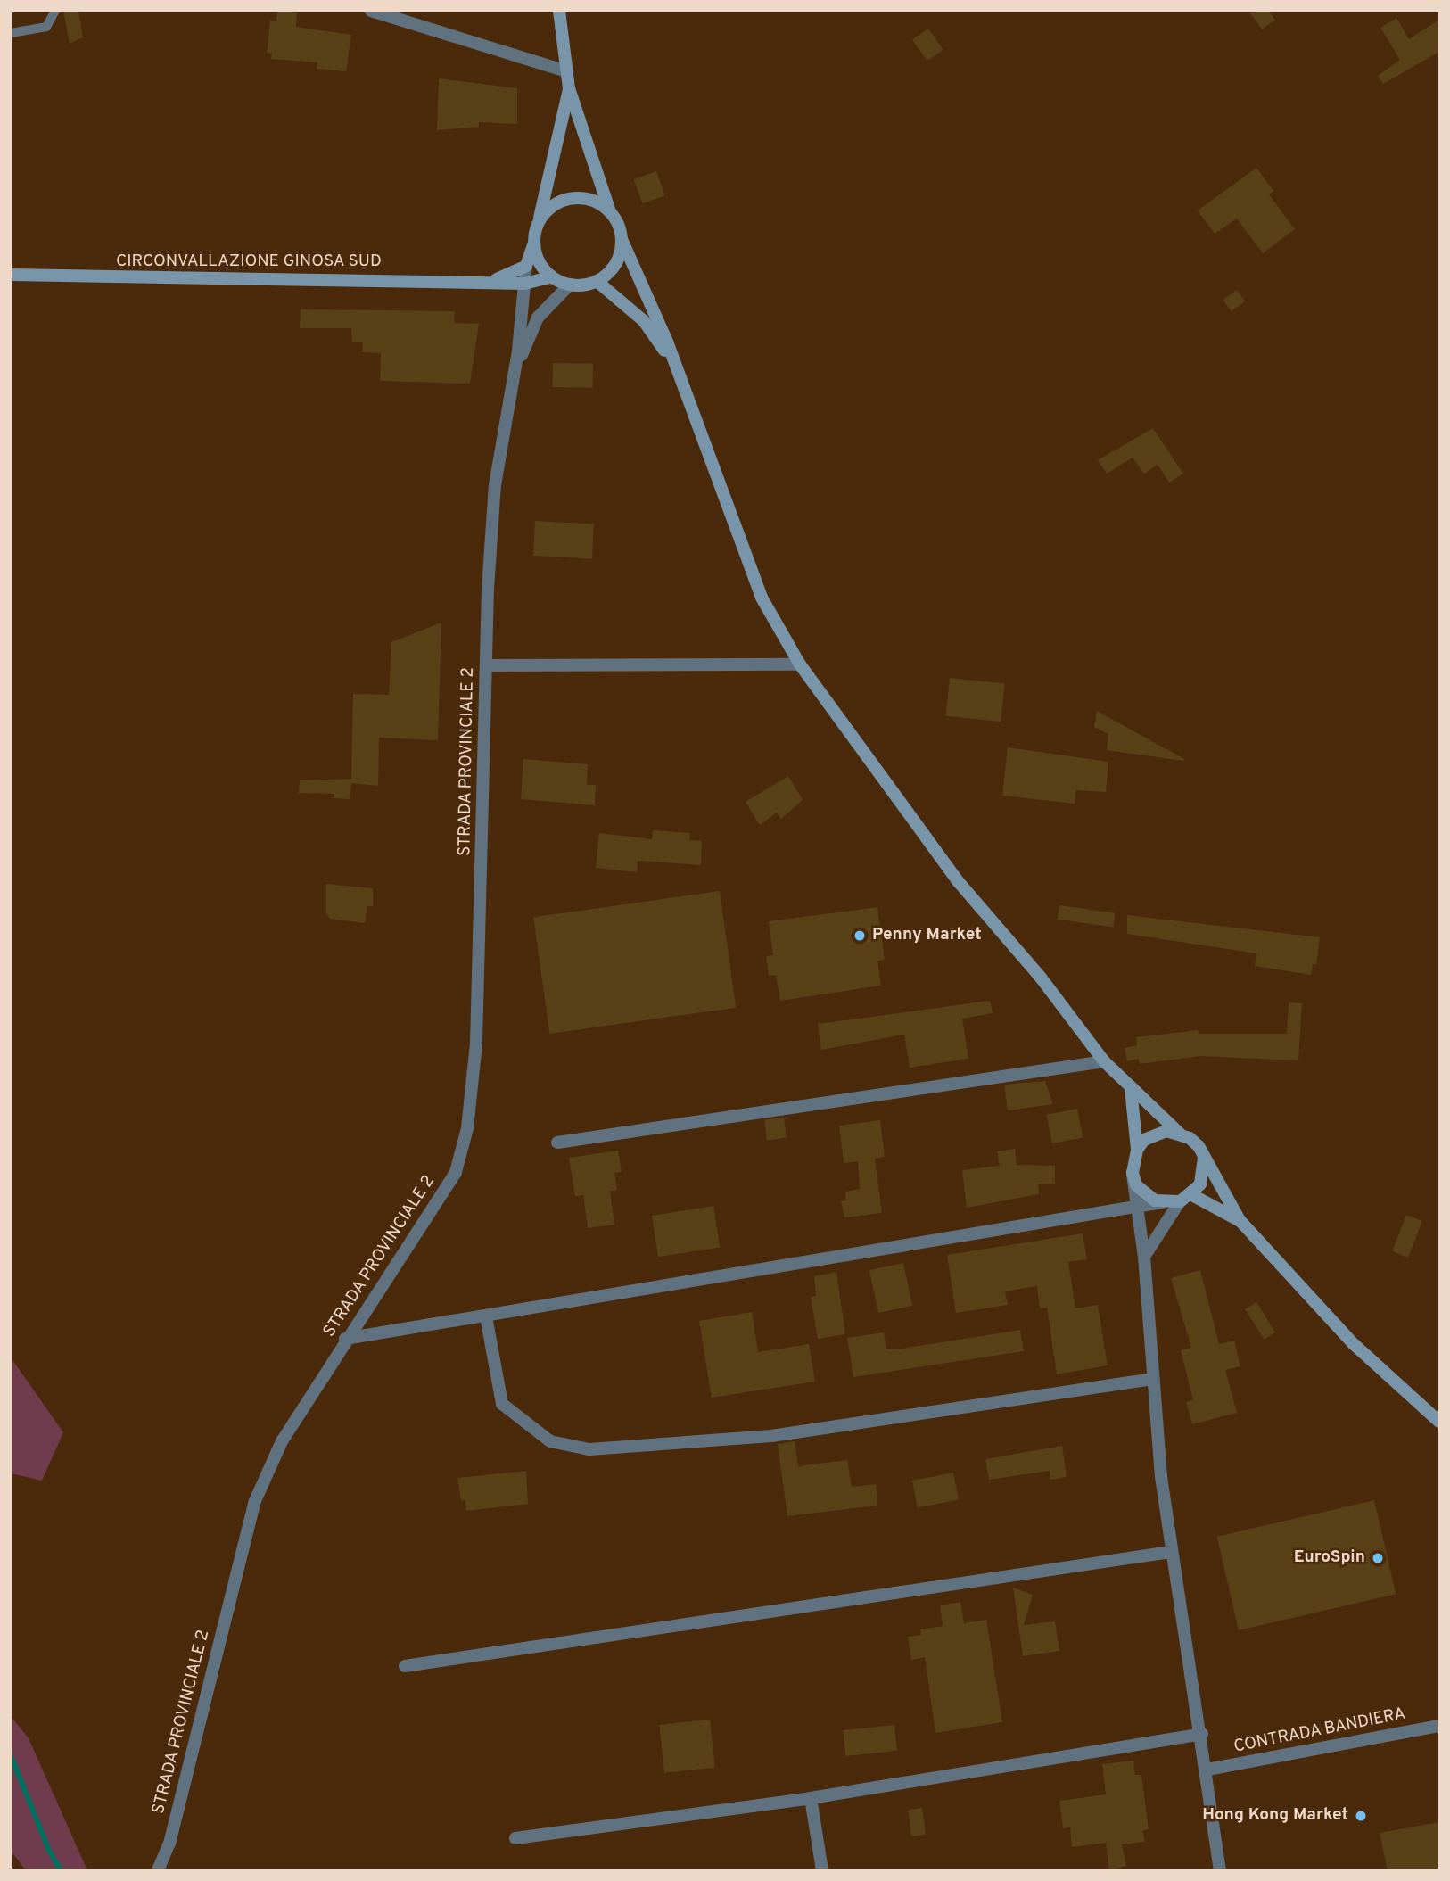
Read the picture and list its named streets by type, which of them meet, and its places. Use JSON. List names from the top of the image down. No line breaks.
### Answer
{"streets":{"main road":["CIRCONVALLAZIONE GINOSA SUD"],"street":["STRADA PROVINCIALE 2","CONTRADA BANDIERA"]},"places":["Penny Market","EuroSpin","Hong Kong Market"]}
